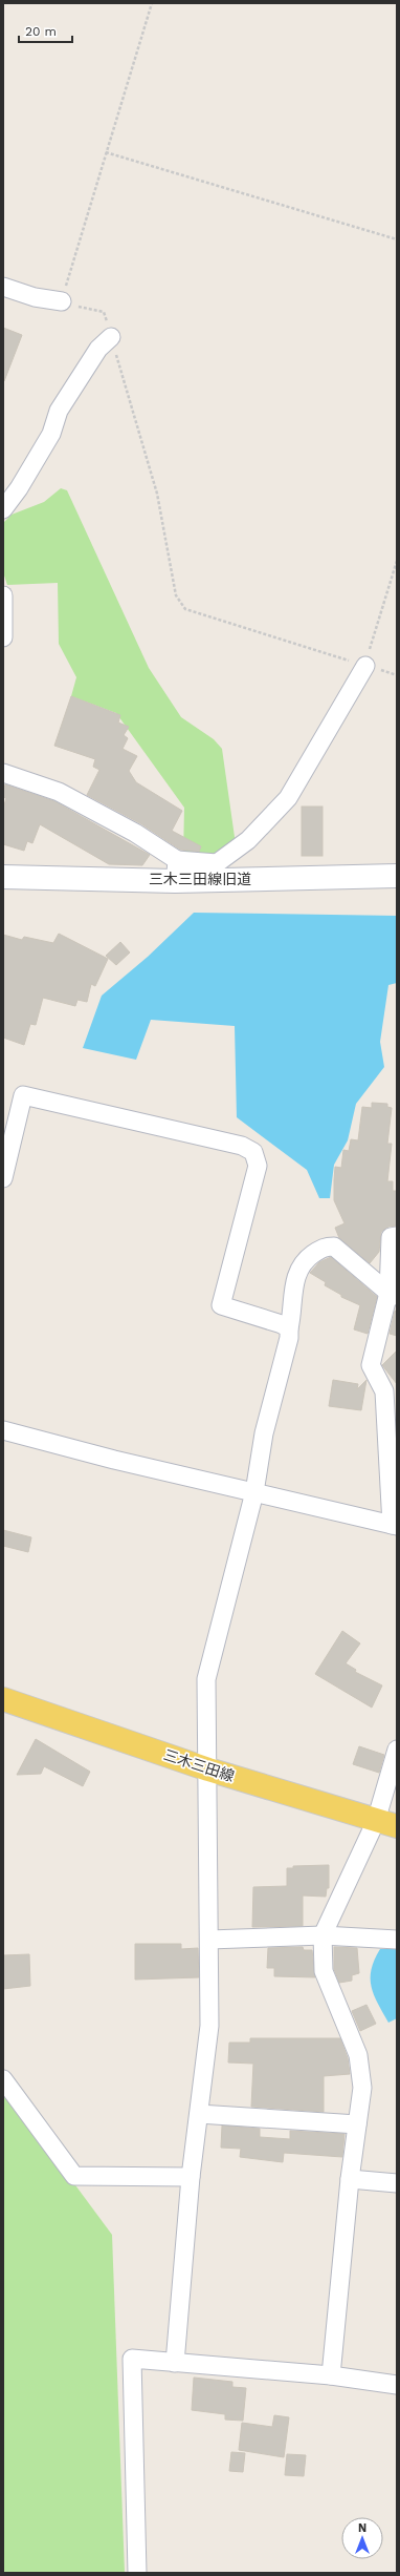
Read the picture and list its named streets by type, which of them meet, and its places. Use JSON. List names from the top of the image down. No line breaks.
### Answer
{"streets":{"main road":["三木三田線"],"street":["三木三田線旧道"]},"scale_bar":"20 m","north":"top"}
